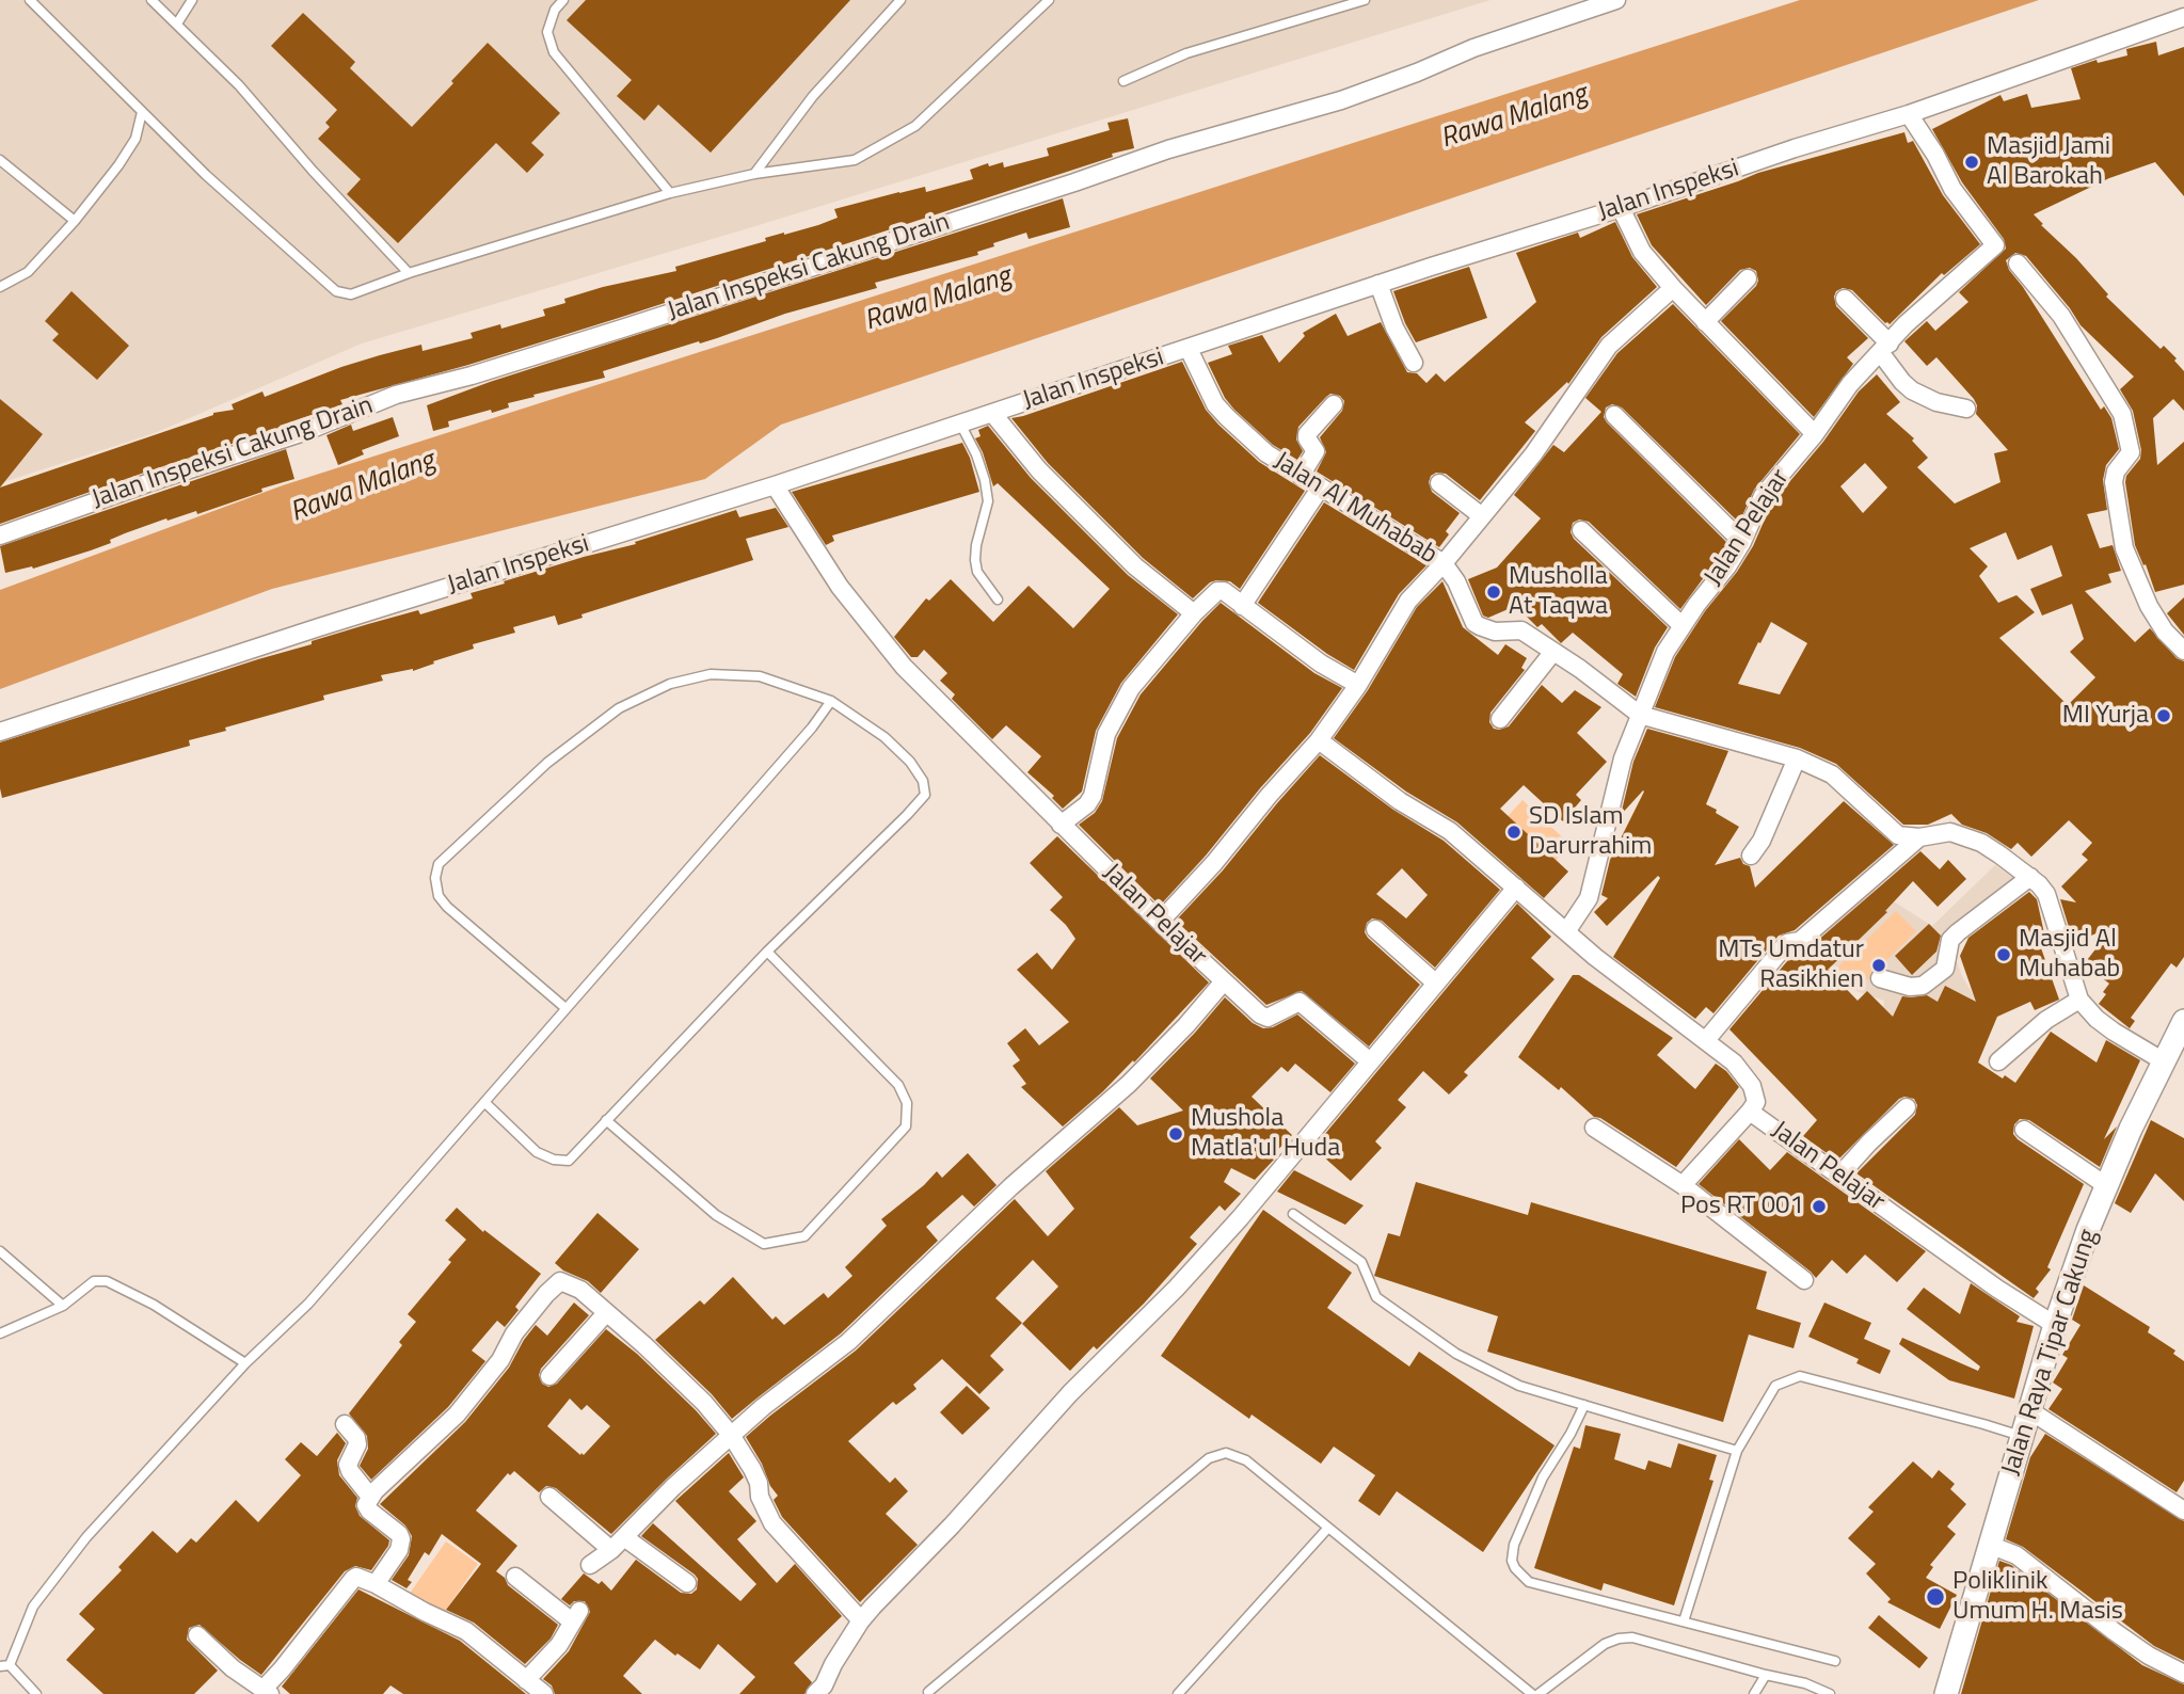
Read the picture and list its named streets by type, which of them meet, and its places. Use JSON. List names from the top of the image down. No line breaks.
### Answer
{"streets":{"street":["Jalan Inspeksi","Jalan Inspeksi Cakung Drain","Jalan Al Muhabab","Jalan Pelajar","Jalan Raya Tipar Cakung"]},"crossings":[["Jalan Inspeksi","Jalan Al Muhabab"],["Jalan Inspeksi","Jalan Pelajar"],["Jalan Al Muhabab","Jalan Pelajar"],["Jalan Al Muhabab","Jalan Raya Tipar Cakung"],["Jalan Pelajar","Jalan Raya Tipar Cakung"]],"water":["Rawa Malang"],"places":["Masjid Jami Al Barokah","Musholla At Taqwa","MI Yurja","SD Islam Darurrahim","Masjid Al Muhabab","MTs Umdatur Rasikhien","Mushola Matla'ul Huda","Pos RT 001","Poliklinik Umum H. Masis"]}
